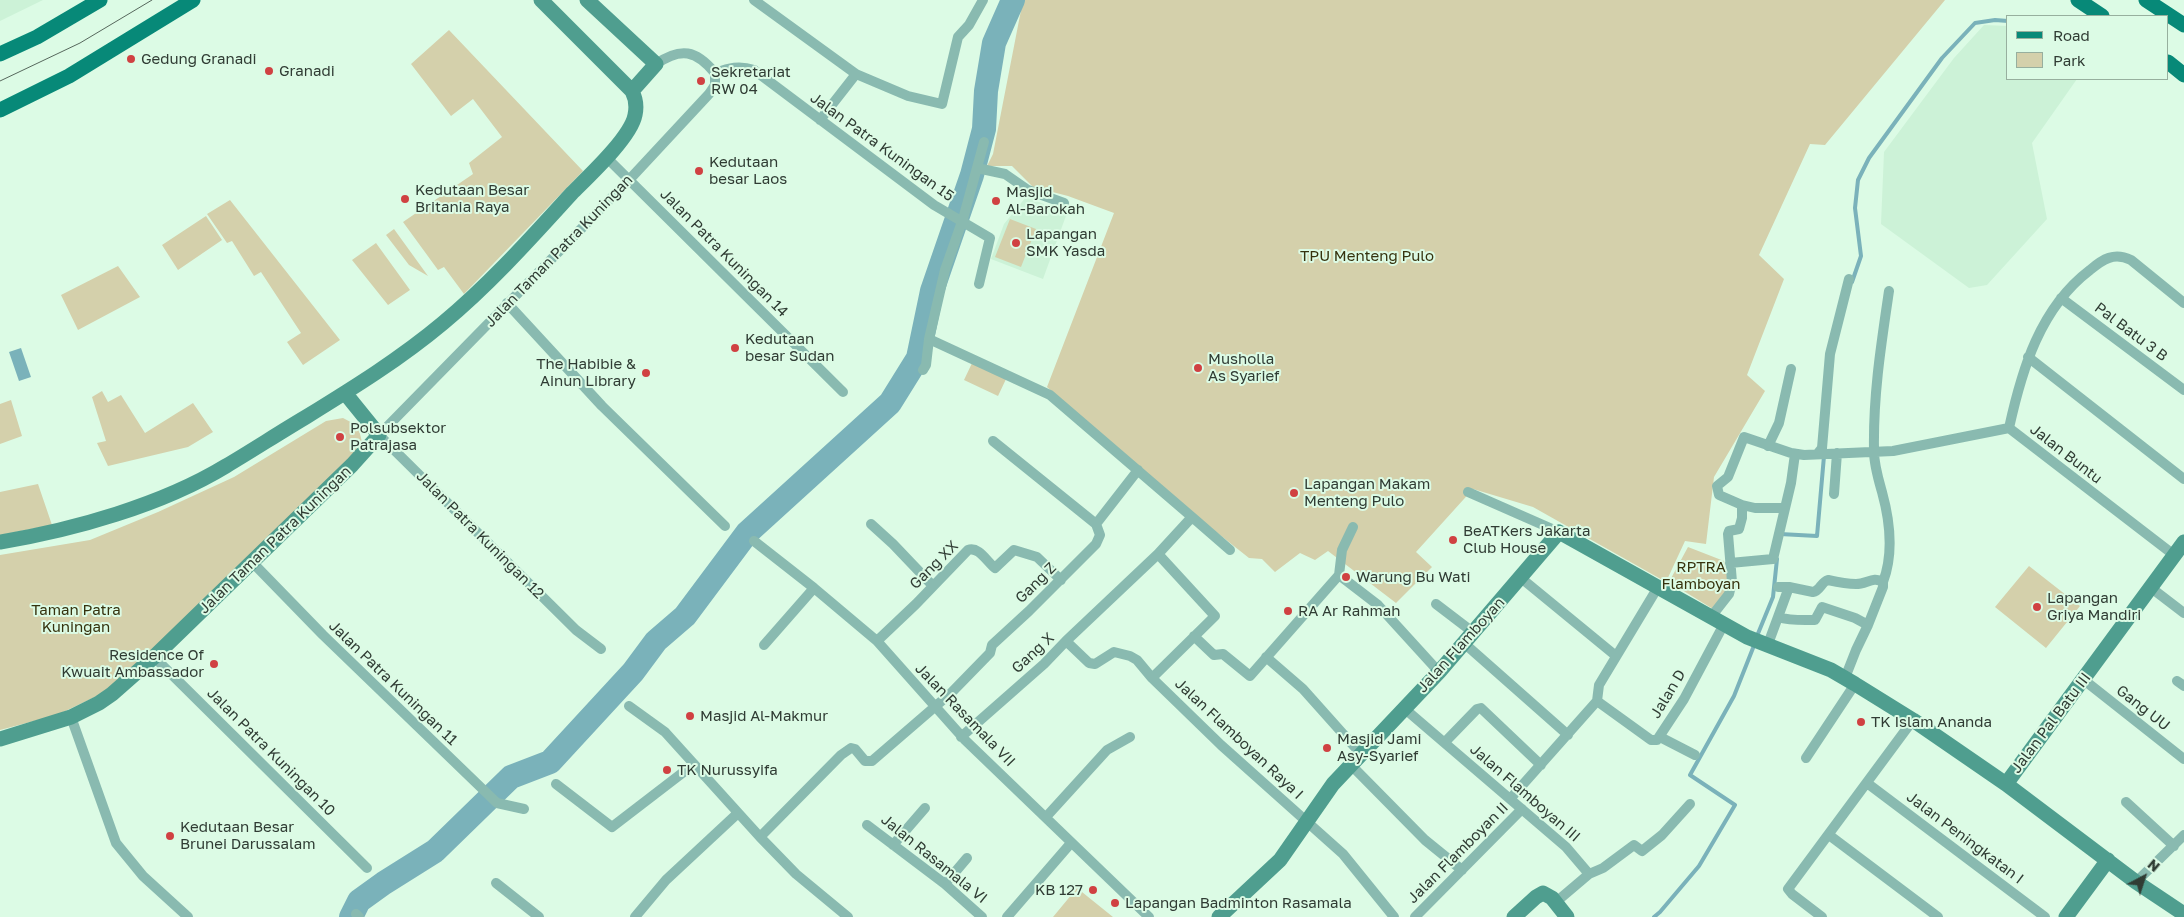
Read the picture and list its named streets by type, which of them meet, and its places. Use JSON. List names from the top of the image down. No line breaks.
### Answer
{"streets":{"street":["Jalan Patra Kuningan 15","Jalan Taman Patra Kuningan","Jalan Patra Kuningan 14","Pal Batu 3 B","Jalan Buntu","Jalan Patra Kuningan 12","Gang XX","Gang Z","Jalan Flamboyan","Gang X","Jalan Patra Kuningan 11","Jalan D","Gang UU","Jalan Rasamala VII","Jalan Pal Batu III","Jalan Flamboyan Raya I","Jalan Patra Kuningan 10","Jalan Flamboyan III","Jalan Peningkatan I","Jalan Flamboyan II","Jalan Rasamala VI"]},"crossings":[["Jalan Patra Kuningan 15","Jalan Taman Patra Kuningan"],["Jalan Taman Patra Kuningan","Jalan Patra Kuningan 14"],["Jalan Taman Patra Kuningan","Jalan Patra Kuningan 12"],["Jalan Taman Patra Kuningan","Jalan Patra Kuningan 11"],["Jalan Taman Patra Kuningan","Jalan Patra Kuningan 10"],["Pal Batu 3 B","Jalan Buntu"],["Jalan Buntu","Jalan Pal Batu III"],["Gang XX","Gang Z"],["Gang XX","Jalan Rasamala VII"],["Gang Z","Jalan Rasamala VII"],["Jalan Flamboyan","Jalan Flamboyan Raya I"],["Jalan Flamboyan","Jalan Flamboyan III"],["Gang X","Jalan Rasamala VII"],["Gang X","Jalan Flamboyan Raya I"],["Jalan D","Jalan Flamboyan II"],["Gang UU","Jalan Pal Batu III"],["Jalan Flamboyan III","Jalan Flamboyan II"]],"parks":["TPU Menteng Pulo","RPTRA Flamboyan","Taman Patra Kuningan"],"places":["Gedung Granadi","Granadi","Sekretariat RW 04","Kedutaan besar Laos","Kedutaan Besar Britania Raya","Masjid Al-Barokah","Lapangan SMK Yasda","Kedutaan besar Sudan","Musholla As Syarief","The Habibie & Ainun Library","Polsubsektor Patrajasa","Lapangan Makam Menteng Pulo","BeATKers Jakarta Club House","Warung Bu Wati","Lapangan Griya Mandiri","RA Ar Rahmah","Residence Of Kwuait Ambassador","Masjid Al-Makmur","TK Islam Ananda","Masjid Jami Asy-Syarief","TK Nurussyifa","Kedutaan Besar Brunei Darussalam","KB 127","Lapangan Badminton Rasamala"],"legend":["Road","Park"],"north":"top right"}
